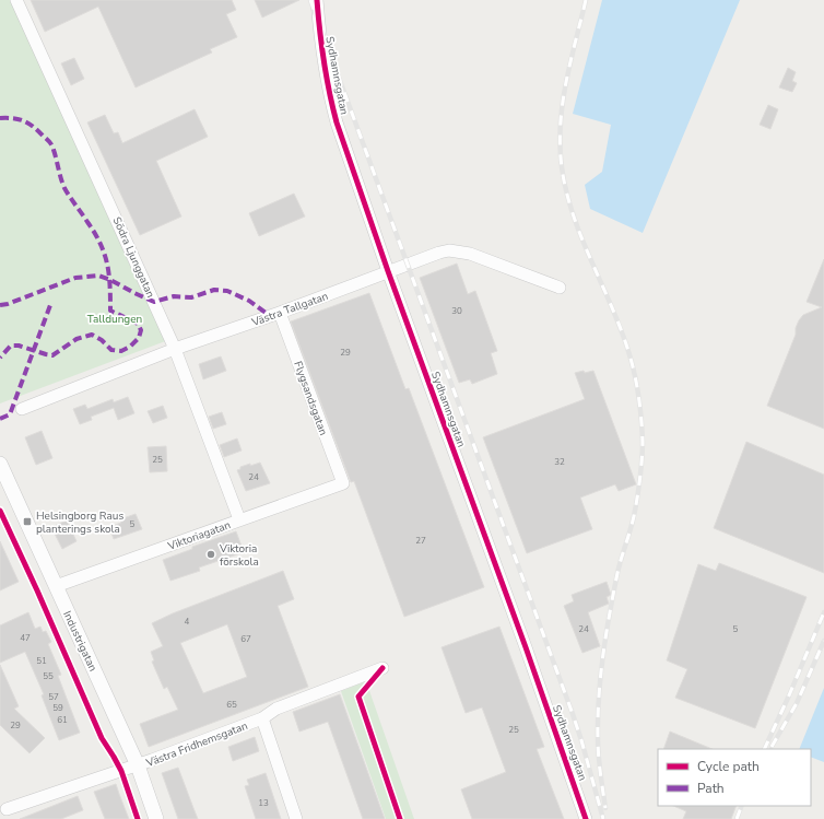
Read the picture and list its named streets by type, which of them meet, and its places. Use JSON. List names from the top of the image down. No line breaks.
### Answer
{"streets":{"street":["Sydhamnsgatan","Södra Ljunggatan","Västra Tallgatan","Flygsandsgatan","Viktoriagatan","Industrigatan","Västra Fridhemsgatan"]},"crossings":[["Sydhamnsgatan","Västra Tallgatan"],["Södra Ljunggatan","Västra Tallgatan"],["Södra Ljunggatan","Viktoriagatan"],["Västra Tallgatan","Flygsandsgatan"],["Flygsandsgatan","Viktoriagatan"],["Viktoriagatan","Industrigatan"],["Industrigatan","Västra Fridhemsgatan"]],"parks":["Talldungen"],"places":{"transit":["Helsingborg Raus planterings skola"],"other":["Viktoria förskola"]},"house_numbers":["30","29","25","32","24","5","27","4","24","5","47","67","51","55","57","65","59","61","29","25","13"],"legend":["Cycle path","Path"]}
